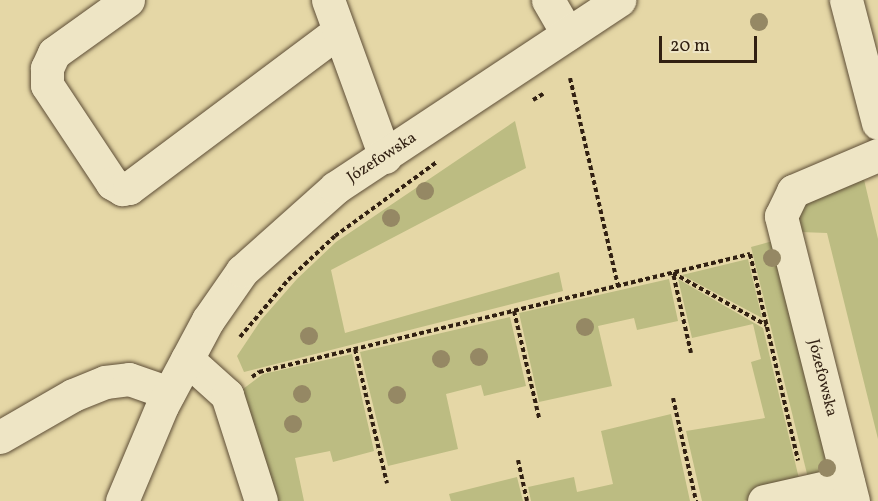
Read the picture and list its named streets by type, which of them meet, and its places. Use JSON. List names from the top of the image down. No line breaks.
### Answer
{"streets":{"street":["Józefowska"]},"scale_bar":"20 m"}
